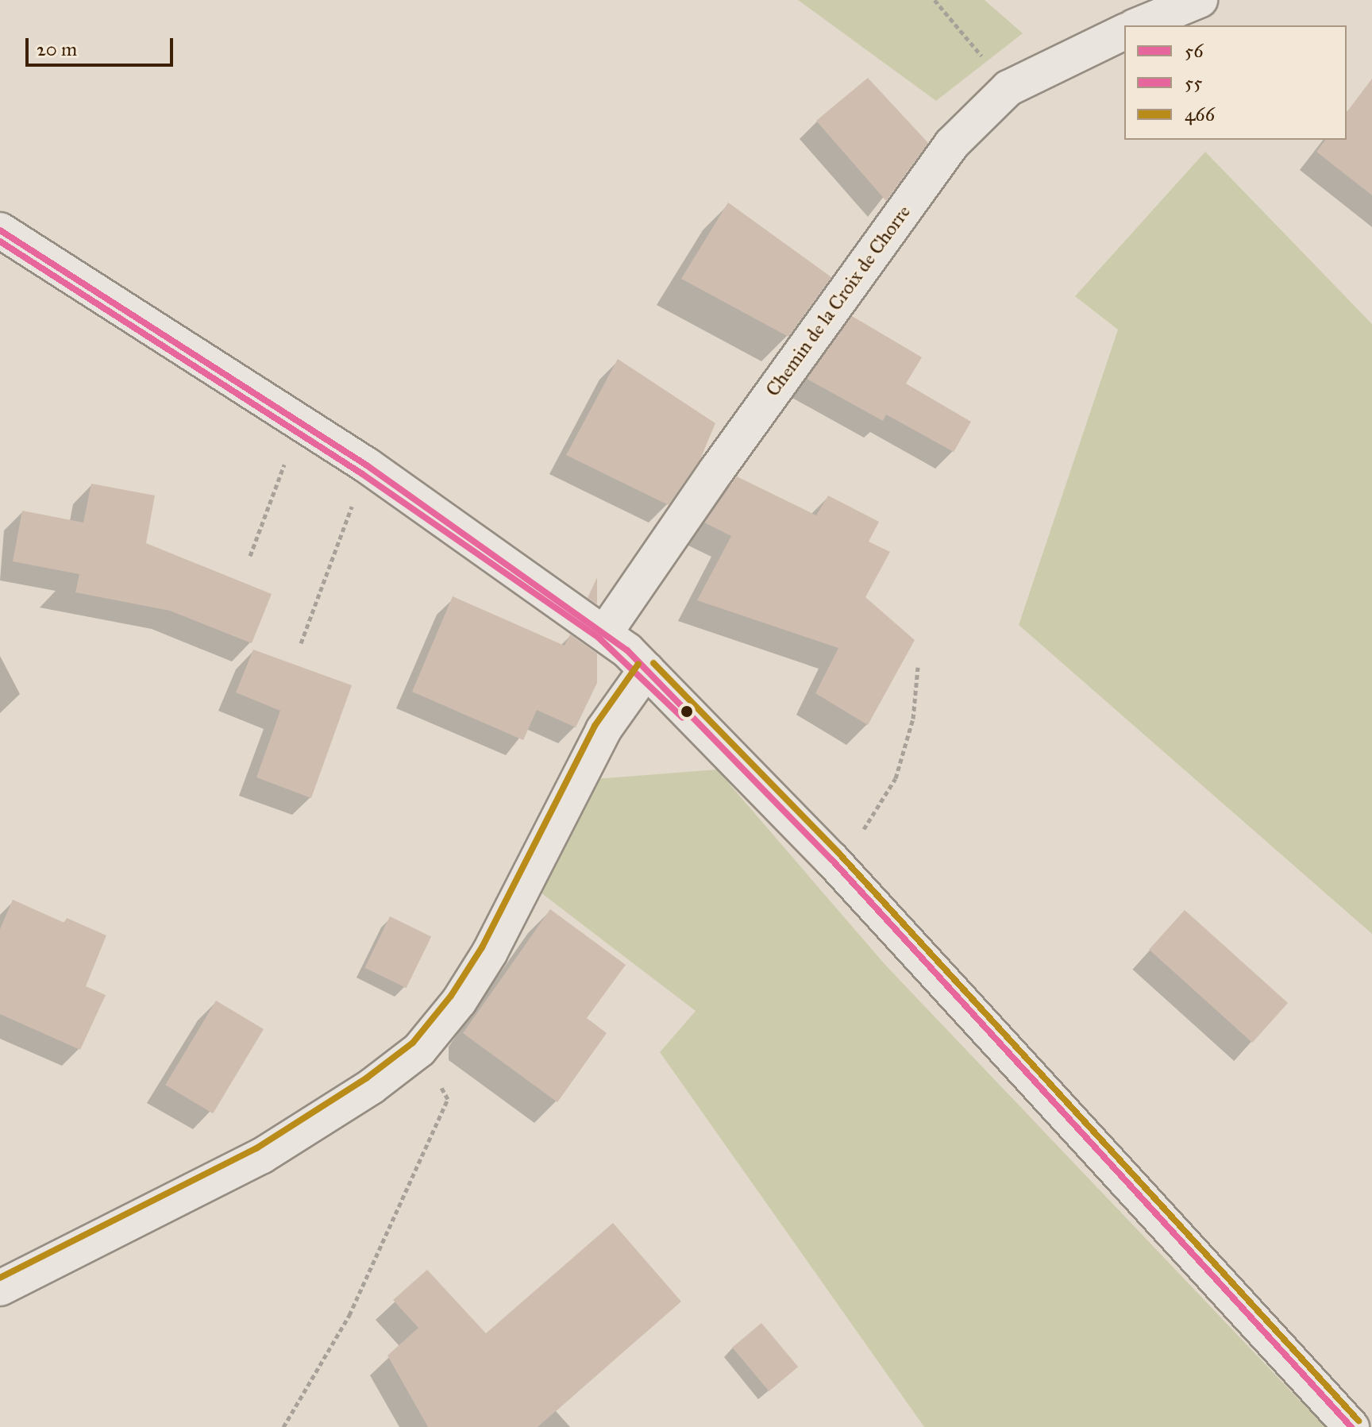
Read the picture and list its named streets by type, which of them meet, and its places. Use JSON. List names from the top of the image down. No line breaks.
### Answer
{"streets":{"street":["Chemin de la Croix de Chorre"]},"lines":["transit line 56","transit line 55","transit line 466"],"legend":["56","55","466"],"scale_bar":"20 m"}
